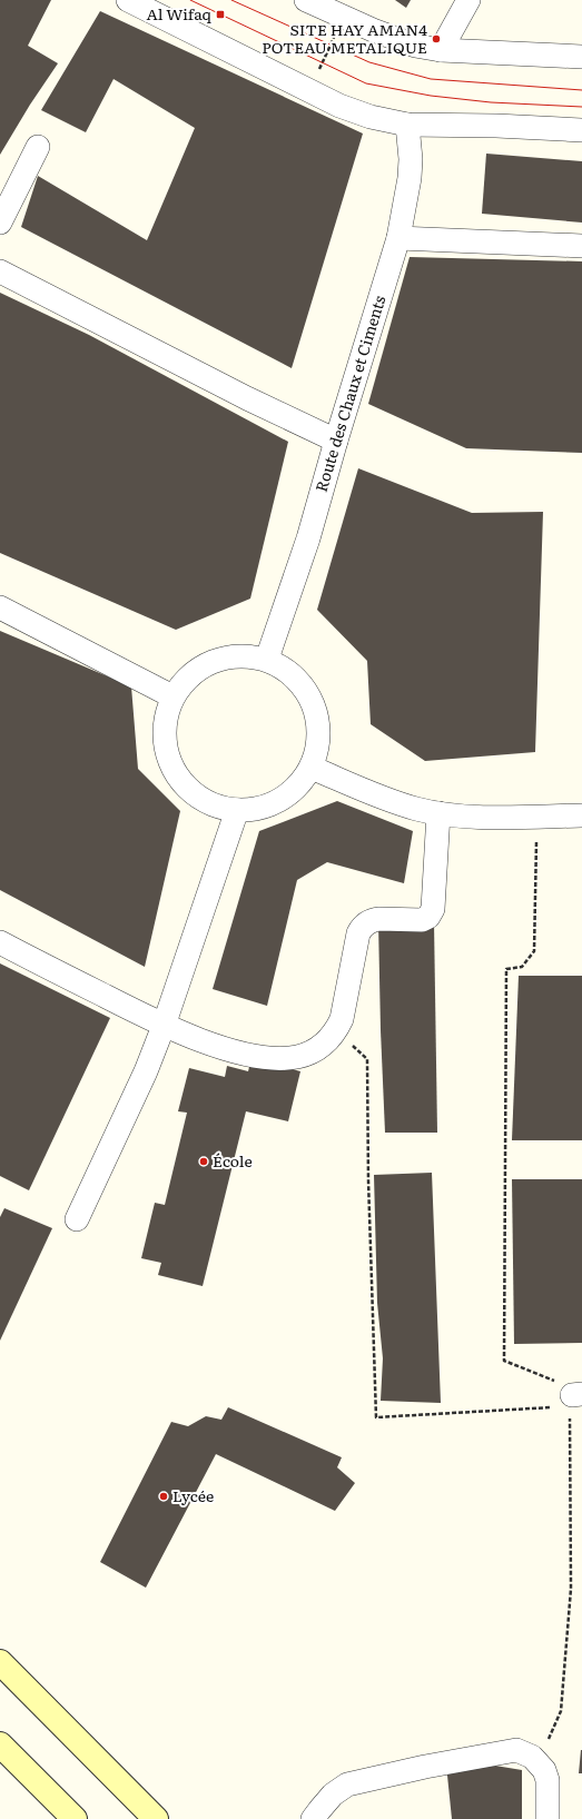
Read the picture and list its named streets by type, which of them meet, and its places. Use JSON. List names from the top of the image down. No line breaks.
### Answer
{"streets":{"street":["Route des Chaux et Ciments"]},"places":{"transit":["Al Wifaq"],"other":["SITE HAY AMAN4 POTEAU METALIQUE","École","Lycée"]}}
